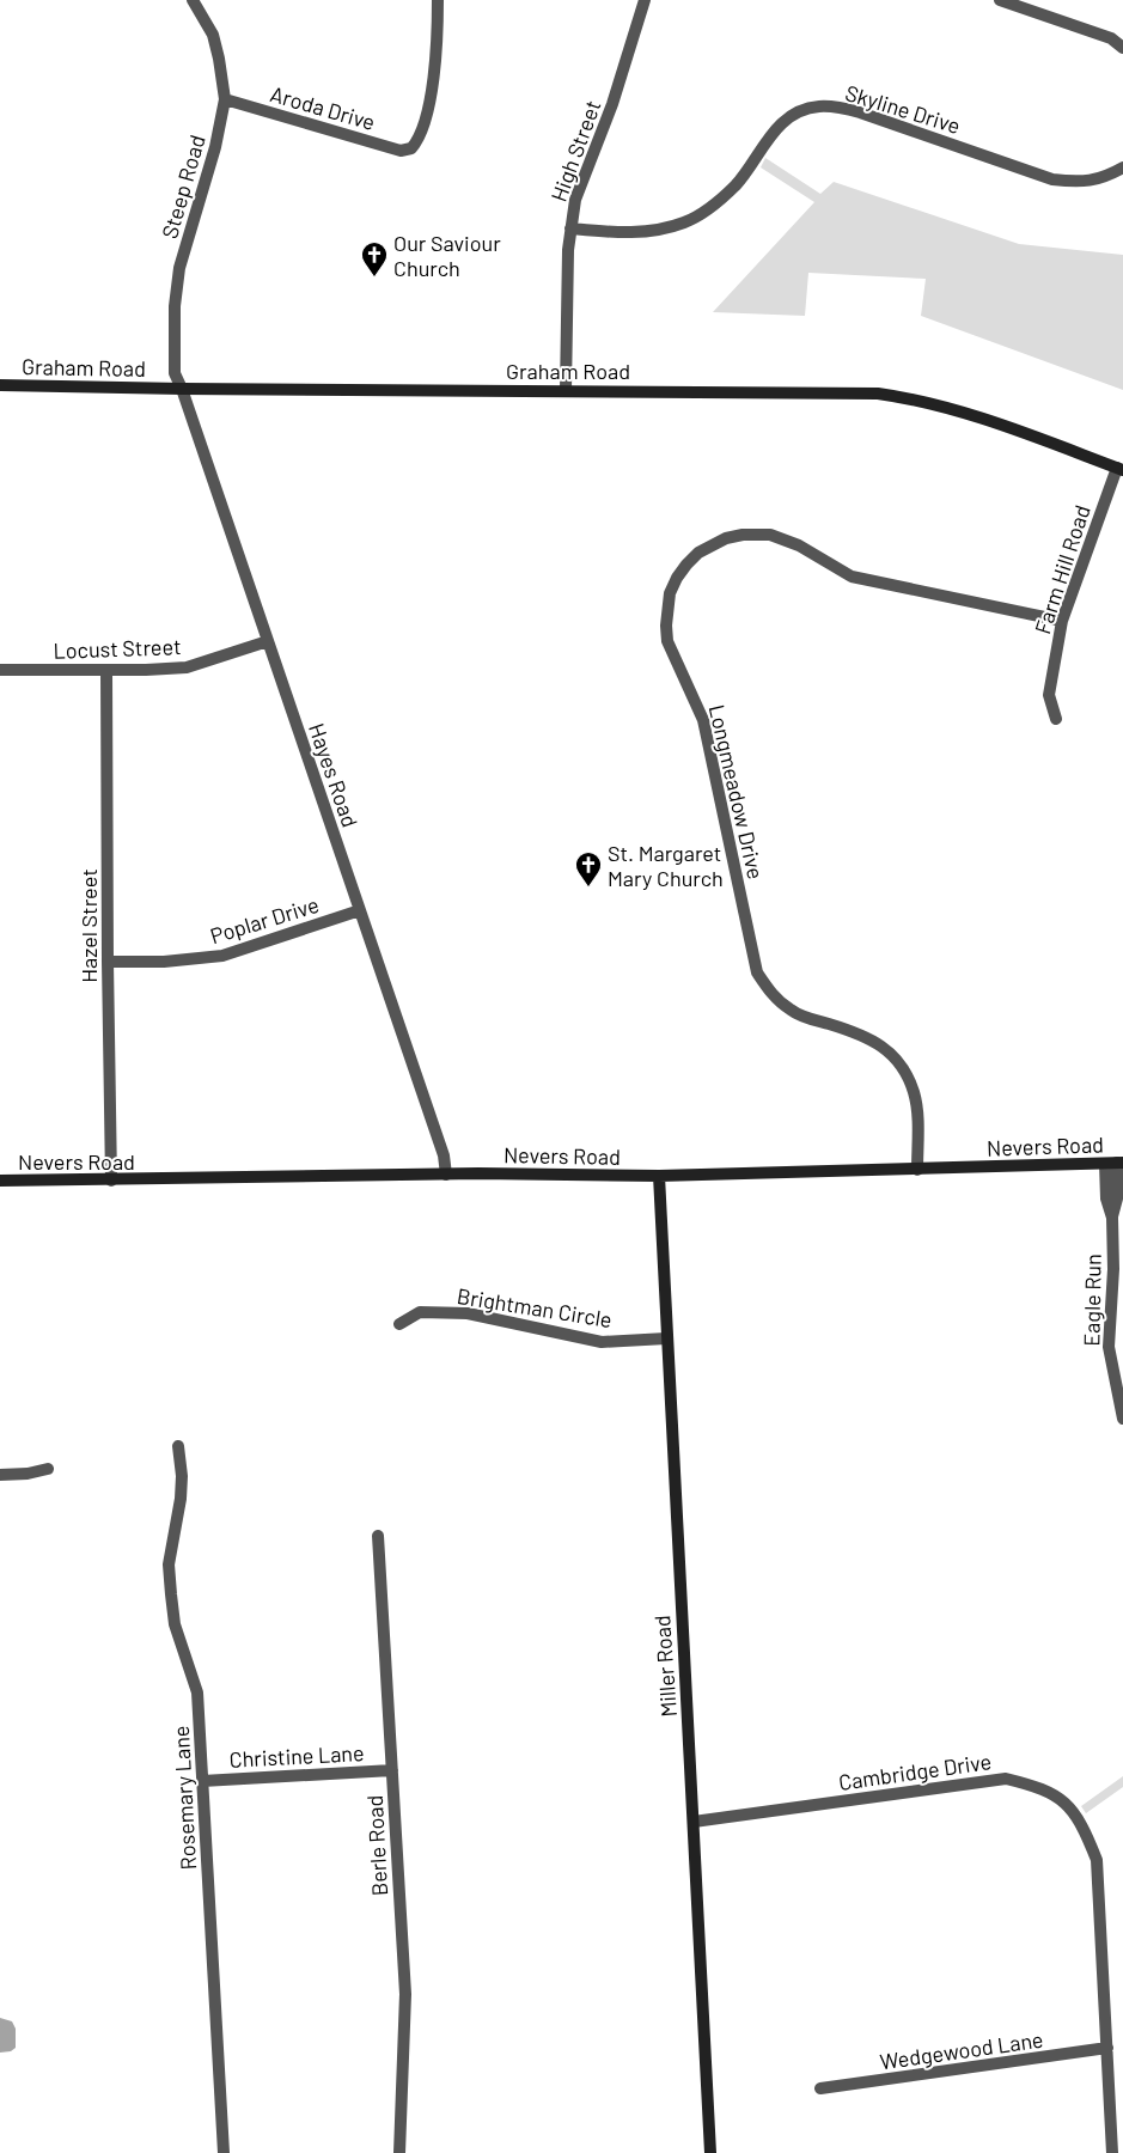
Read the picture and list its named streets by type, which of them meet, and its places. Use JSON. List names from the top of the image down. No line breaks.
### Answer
{"streets":{"street":["Aroda Drive","Skyline Drive","High Street","Steep Road","Graham Road","Farm Hill Road","Locust Street","Hayes Road","Longmeadow Drive","Poplar Drive","Hazel Street","Nevers Road","Eagle Run","Brightman Circle","Miller Road","Christine Lane","Cambridge Drive","Rosemary Lane","Berle Road","Wedgewood Lane"]},"crossings":[["Aroda Drive","Steep Road"],["Skyline Drive","High Street"],["High Street","Graham Road"],["Steep Road","Graham Road"],["Steep Road","Hayes Road"],["Graham Road","Farm Hill Road"],["Graham Road","Hayes Road"],["Farm Hill Road","Longmeadow Drive"],["Locust Street","Hayes Road"],["Locust Street","Hazel Street"],["Hayes Road","Poplar Drive"],["Hayes Road","Nevers Road"],["Longmeadow Drive","Nevers Road"],["Poplar Drive","Hazel Street"],["Hazel Street","Nevers Road"],["Nevers Road","Eagle Run"],["Nevers Road","Miller Road"],["Brightman Circle","Miller Road"],["Miller Road","Cambridge Drive"],["Christine Lane","Rosemary Lane"],["Christine Lane","Berle Road"],["Cambridge Drive","Wedgewood Lane"]],"places":{"church":["Our Saviour Church","St. Margaret Mary Church"]}}
